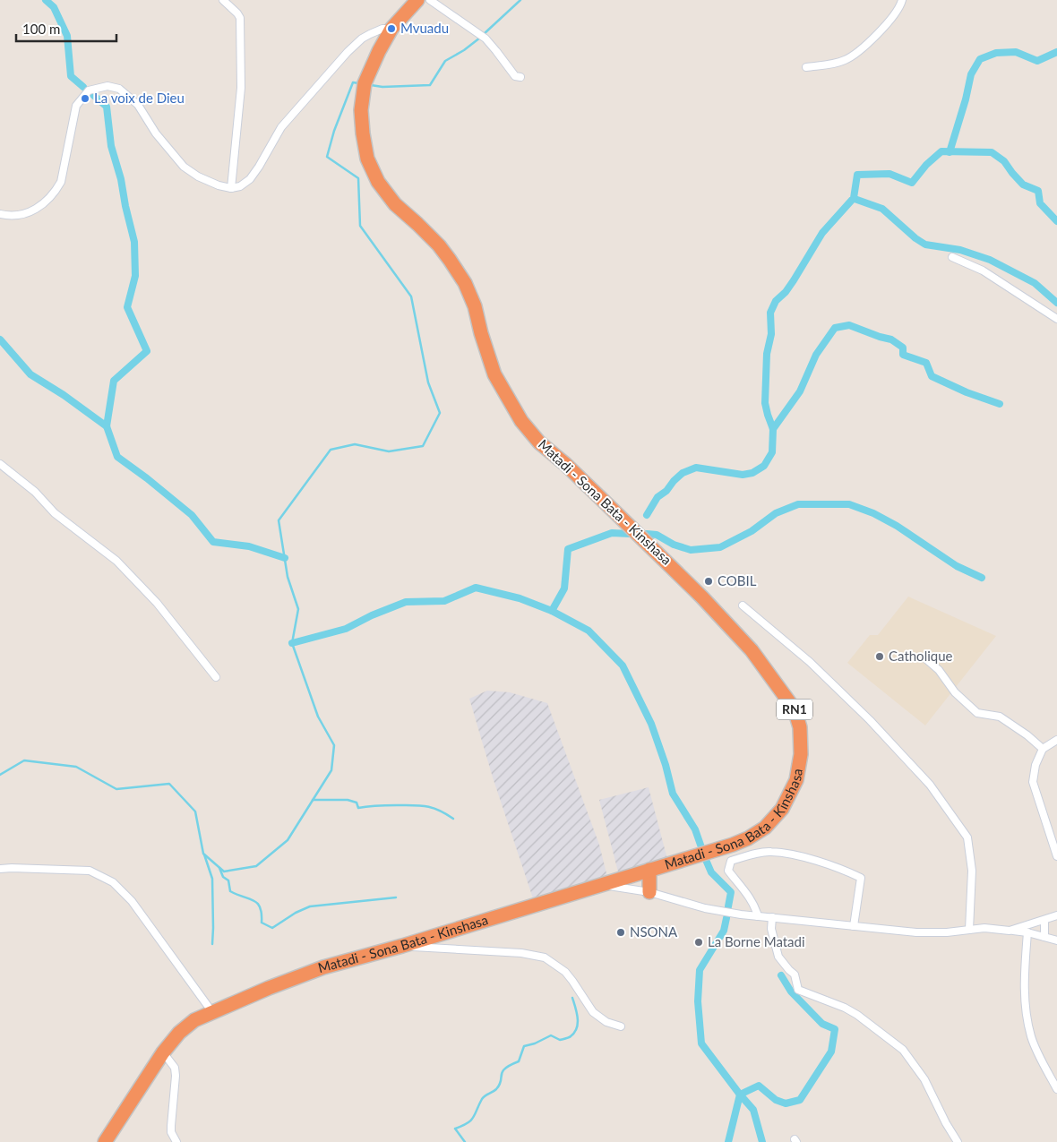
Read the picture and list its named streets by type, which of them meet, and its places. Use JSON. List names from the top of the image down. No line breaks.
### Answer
{"streets":{"highway":["Matadi - Sona Bata - Kinshasa","RN1"]},"places":["Mvuadu","La voix de Dieu","COBIL","Catholique","NSONA","La Borne Matadi"],"scale_bar":"100 m"}
